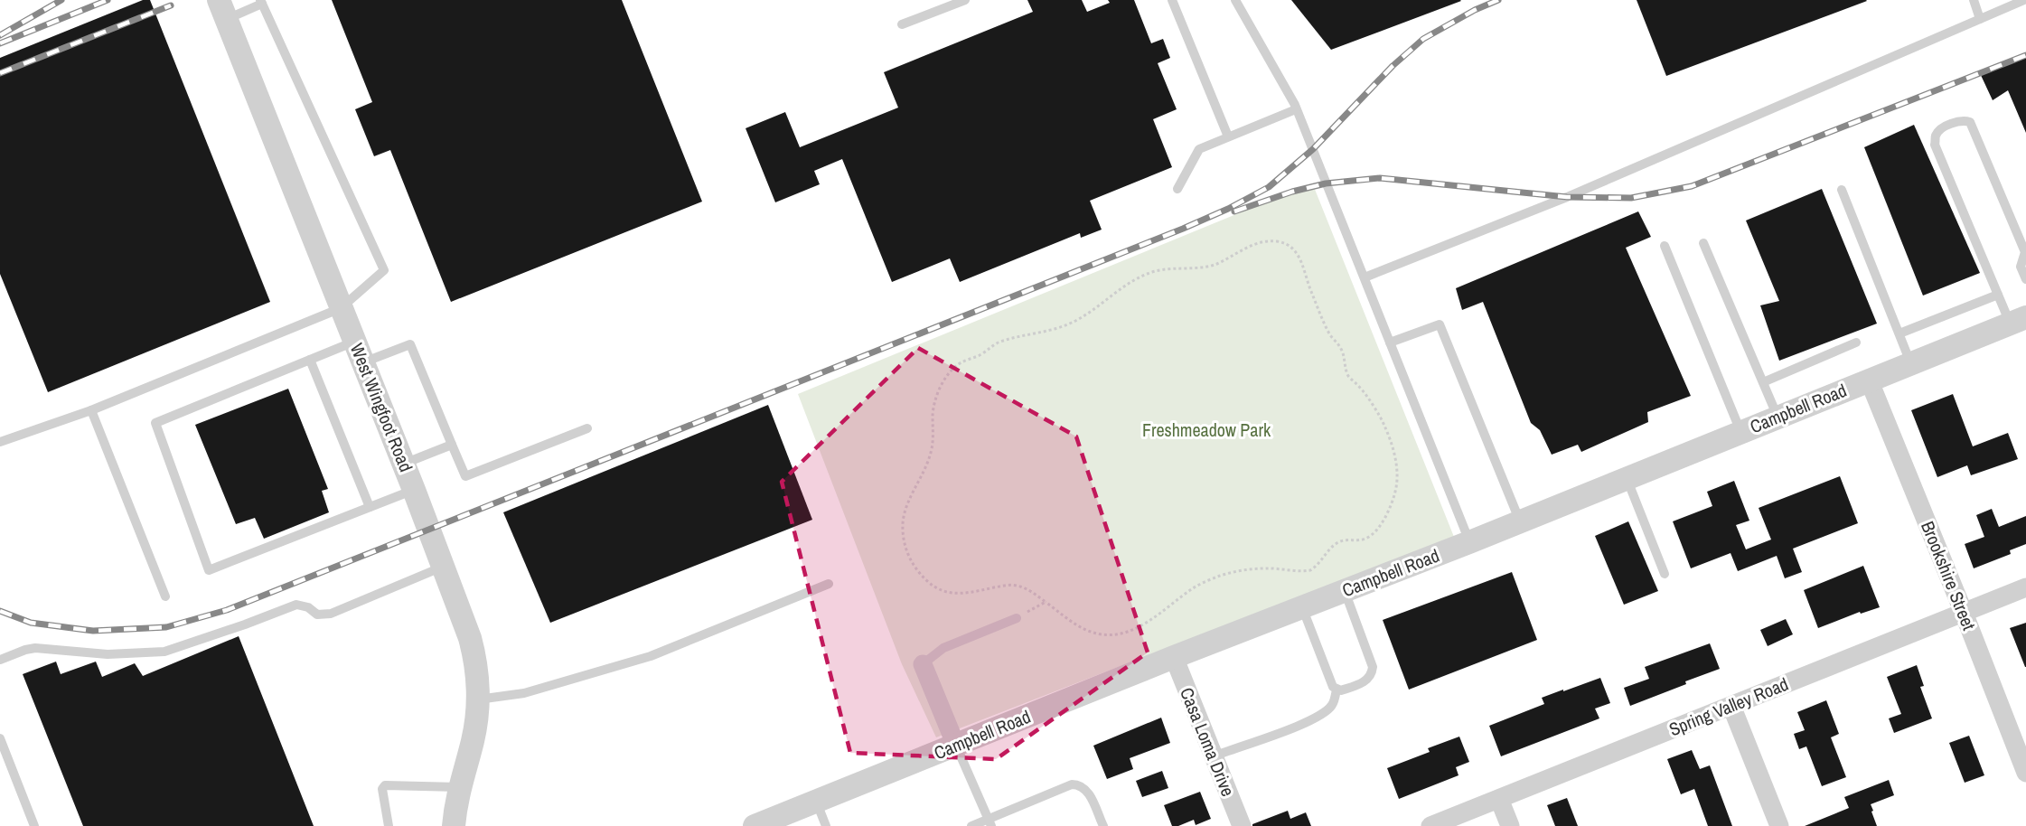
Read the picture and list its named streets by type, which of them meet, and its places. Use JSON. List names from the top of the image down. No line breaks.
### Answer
{"streets":{"street":["West Wingfoot Road","Campbell Road","Brookshire Street","Spring Valley Road","Casa Loma Drive"]},"crossings":[["Campbell Road","Brookshire Street"],["Campbell Road","Casa Loma Drive"],["Brookshire Street","Spring Valley Road"]],"parks":["Freshmeadow Park"]}
